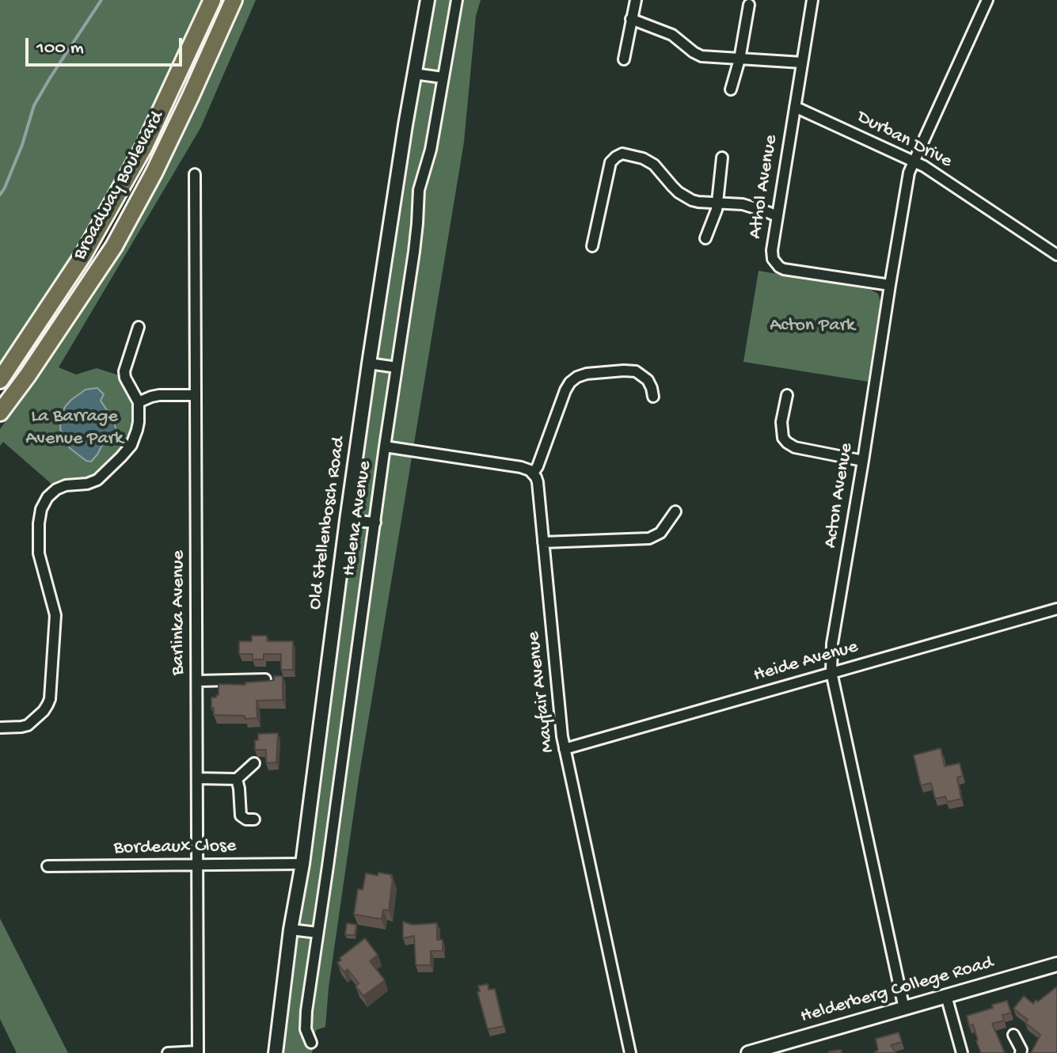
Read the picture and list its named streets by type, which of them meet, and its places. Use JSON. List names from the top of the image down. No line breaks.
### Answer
{"streets":{"main road":["Broadway Boulevard"],"street":["Durban Drive","Athol Avenue","Acton Avenue","Helena Avenue","Old Stellenbosch Road","Barlinka Avenue","Heide Avenue","Mayfair Avenue","Bordeaux Close","Helderberg College Road"]},"crossings":[["Durban Drive","Athol Avenue"],["Durban Drive","Acton Avenue"],["Athol Avenue","Acton Avenue"],["Acton Avenue","Heide Avenue"],["Acton Avenue","Helderberg College Road"],["Old Stellenbosch Road","Bordeaux Close"],["Barlinka Avenue","Bordeaux Close"],["Heide Avenue","Mayfair Avenue"]],"parks":["Acton Park","La Barrage Avenue Park"],"scale_bar":"100 m"}
